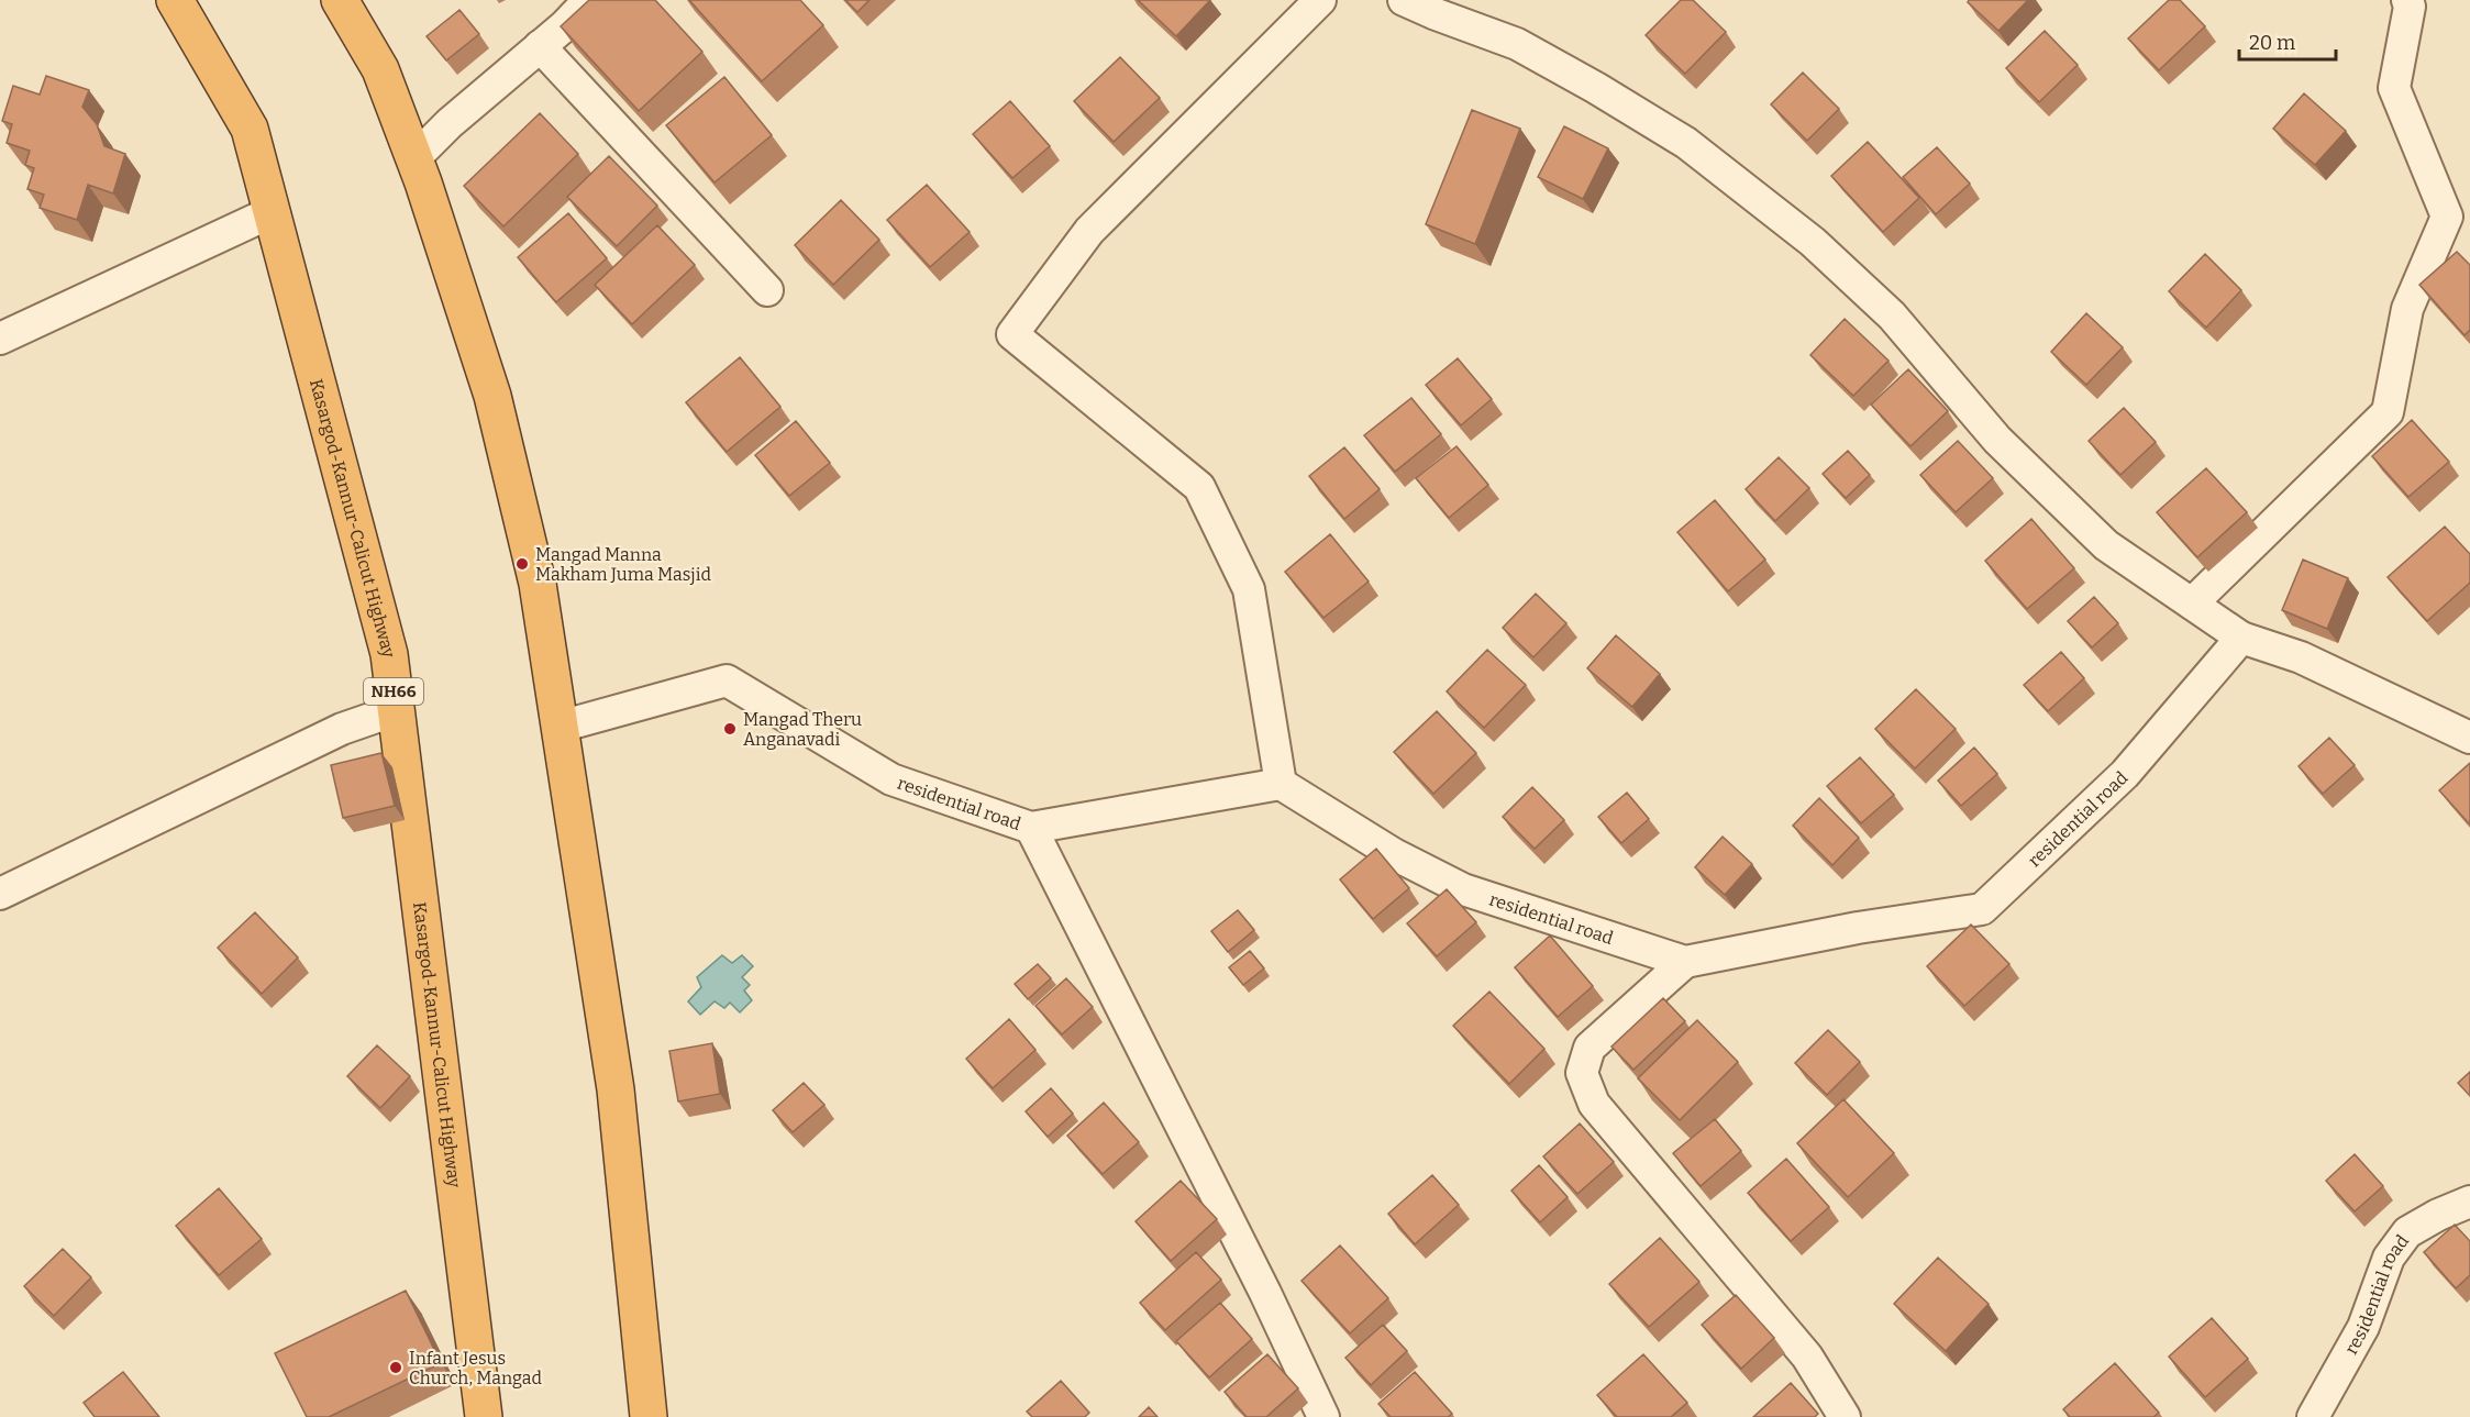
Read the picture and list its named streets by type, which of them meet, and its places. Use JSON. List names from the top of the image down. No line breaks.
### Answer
{"streets":{"highway":["Kasargod-Kannur-Calicut Highway","NH66"],"street":["residential road"]},"places":["Mangad Manna Makham Juma Masjid","Mangad Theru Anganavadi","Infant Jesus Church, Mangad"],"scale_bar":"20 m"}
